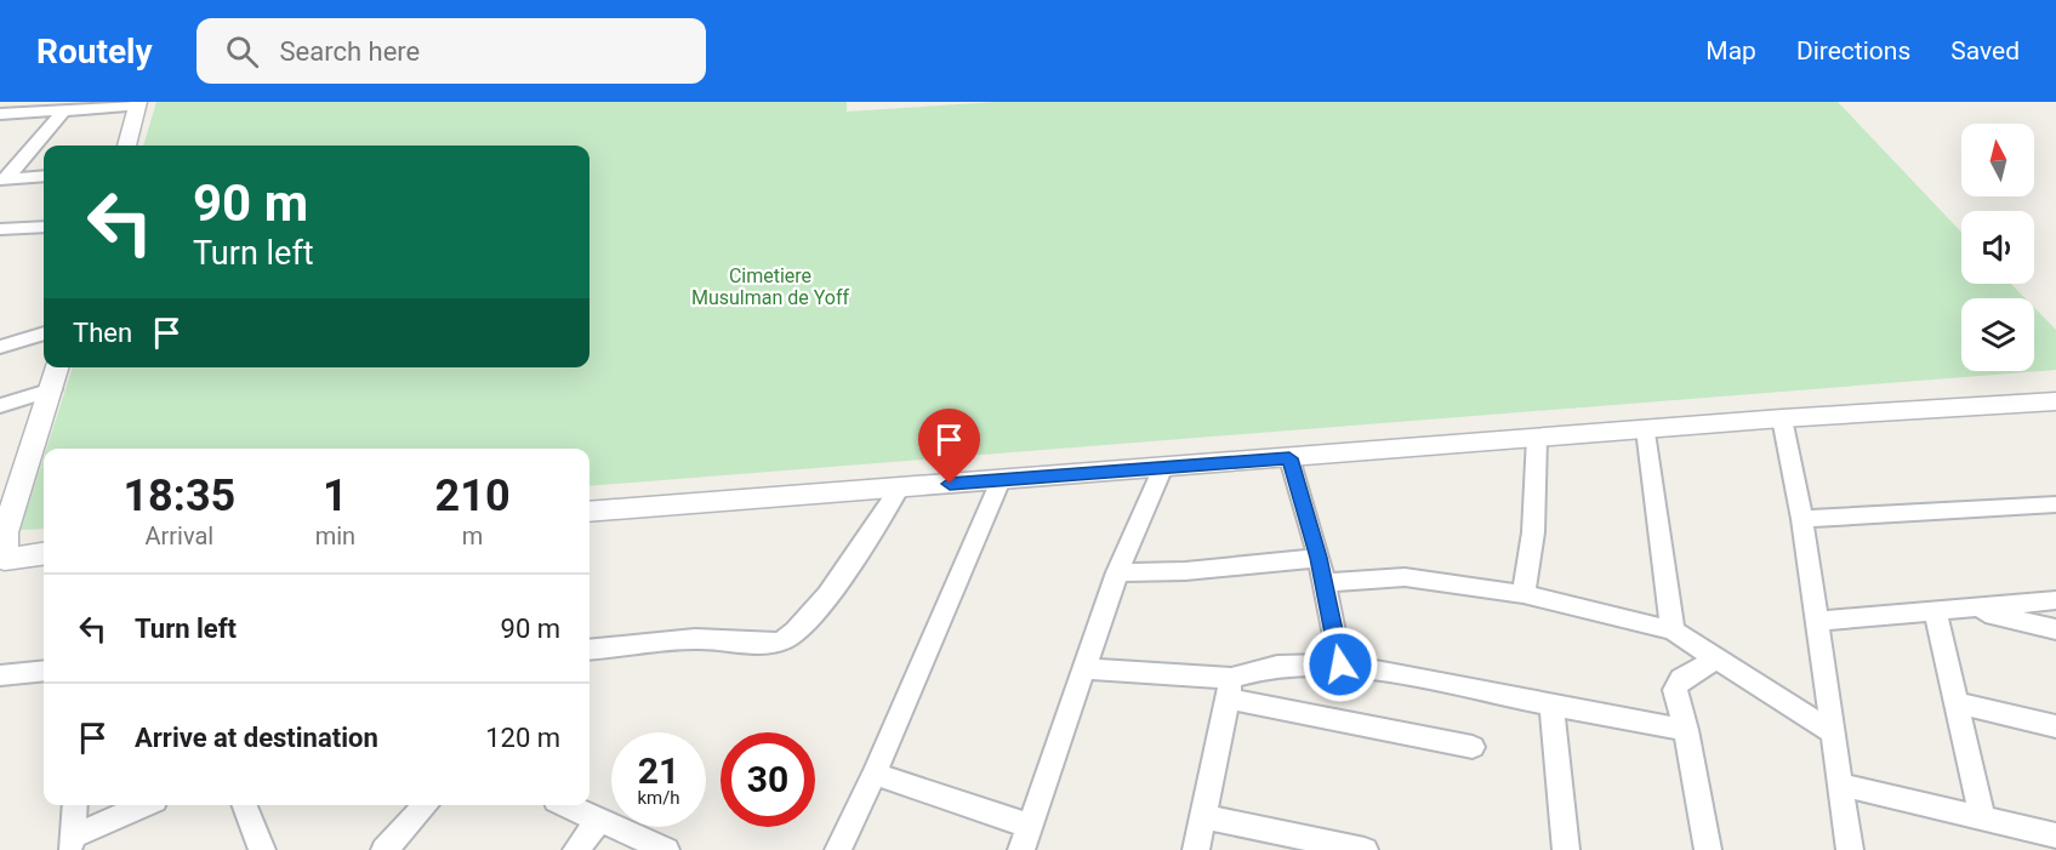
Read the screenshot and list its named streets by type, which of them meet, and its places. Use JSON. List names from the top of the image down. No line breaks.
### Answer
{"parks":["Cimetiere Musulman de Yoff"],"north":"top","page":{"header":"Routely","search":"Search here","nav":["Map","Directions","Saved"],"turn":["90 m","Turn left"],"then":"Then","eta":["18:35","Arrival","1","min","210","m"],"list":[{"name":"Turn left","value":"90 m"},{"name":"Arrive at destination","value":"120 m"}],"speed":"21 km/h","limit":"30"}}
